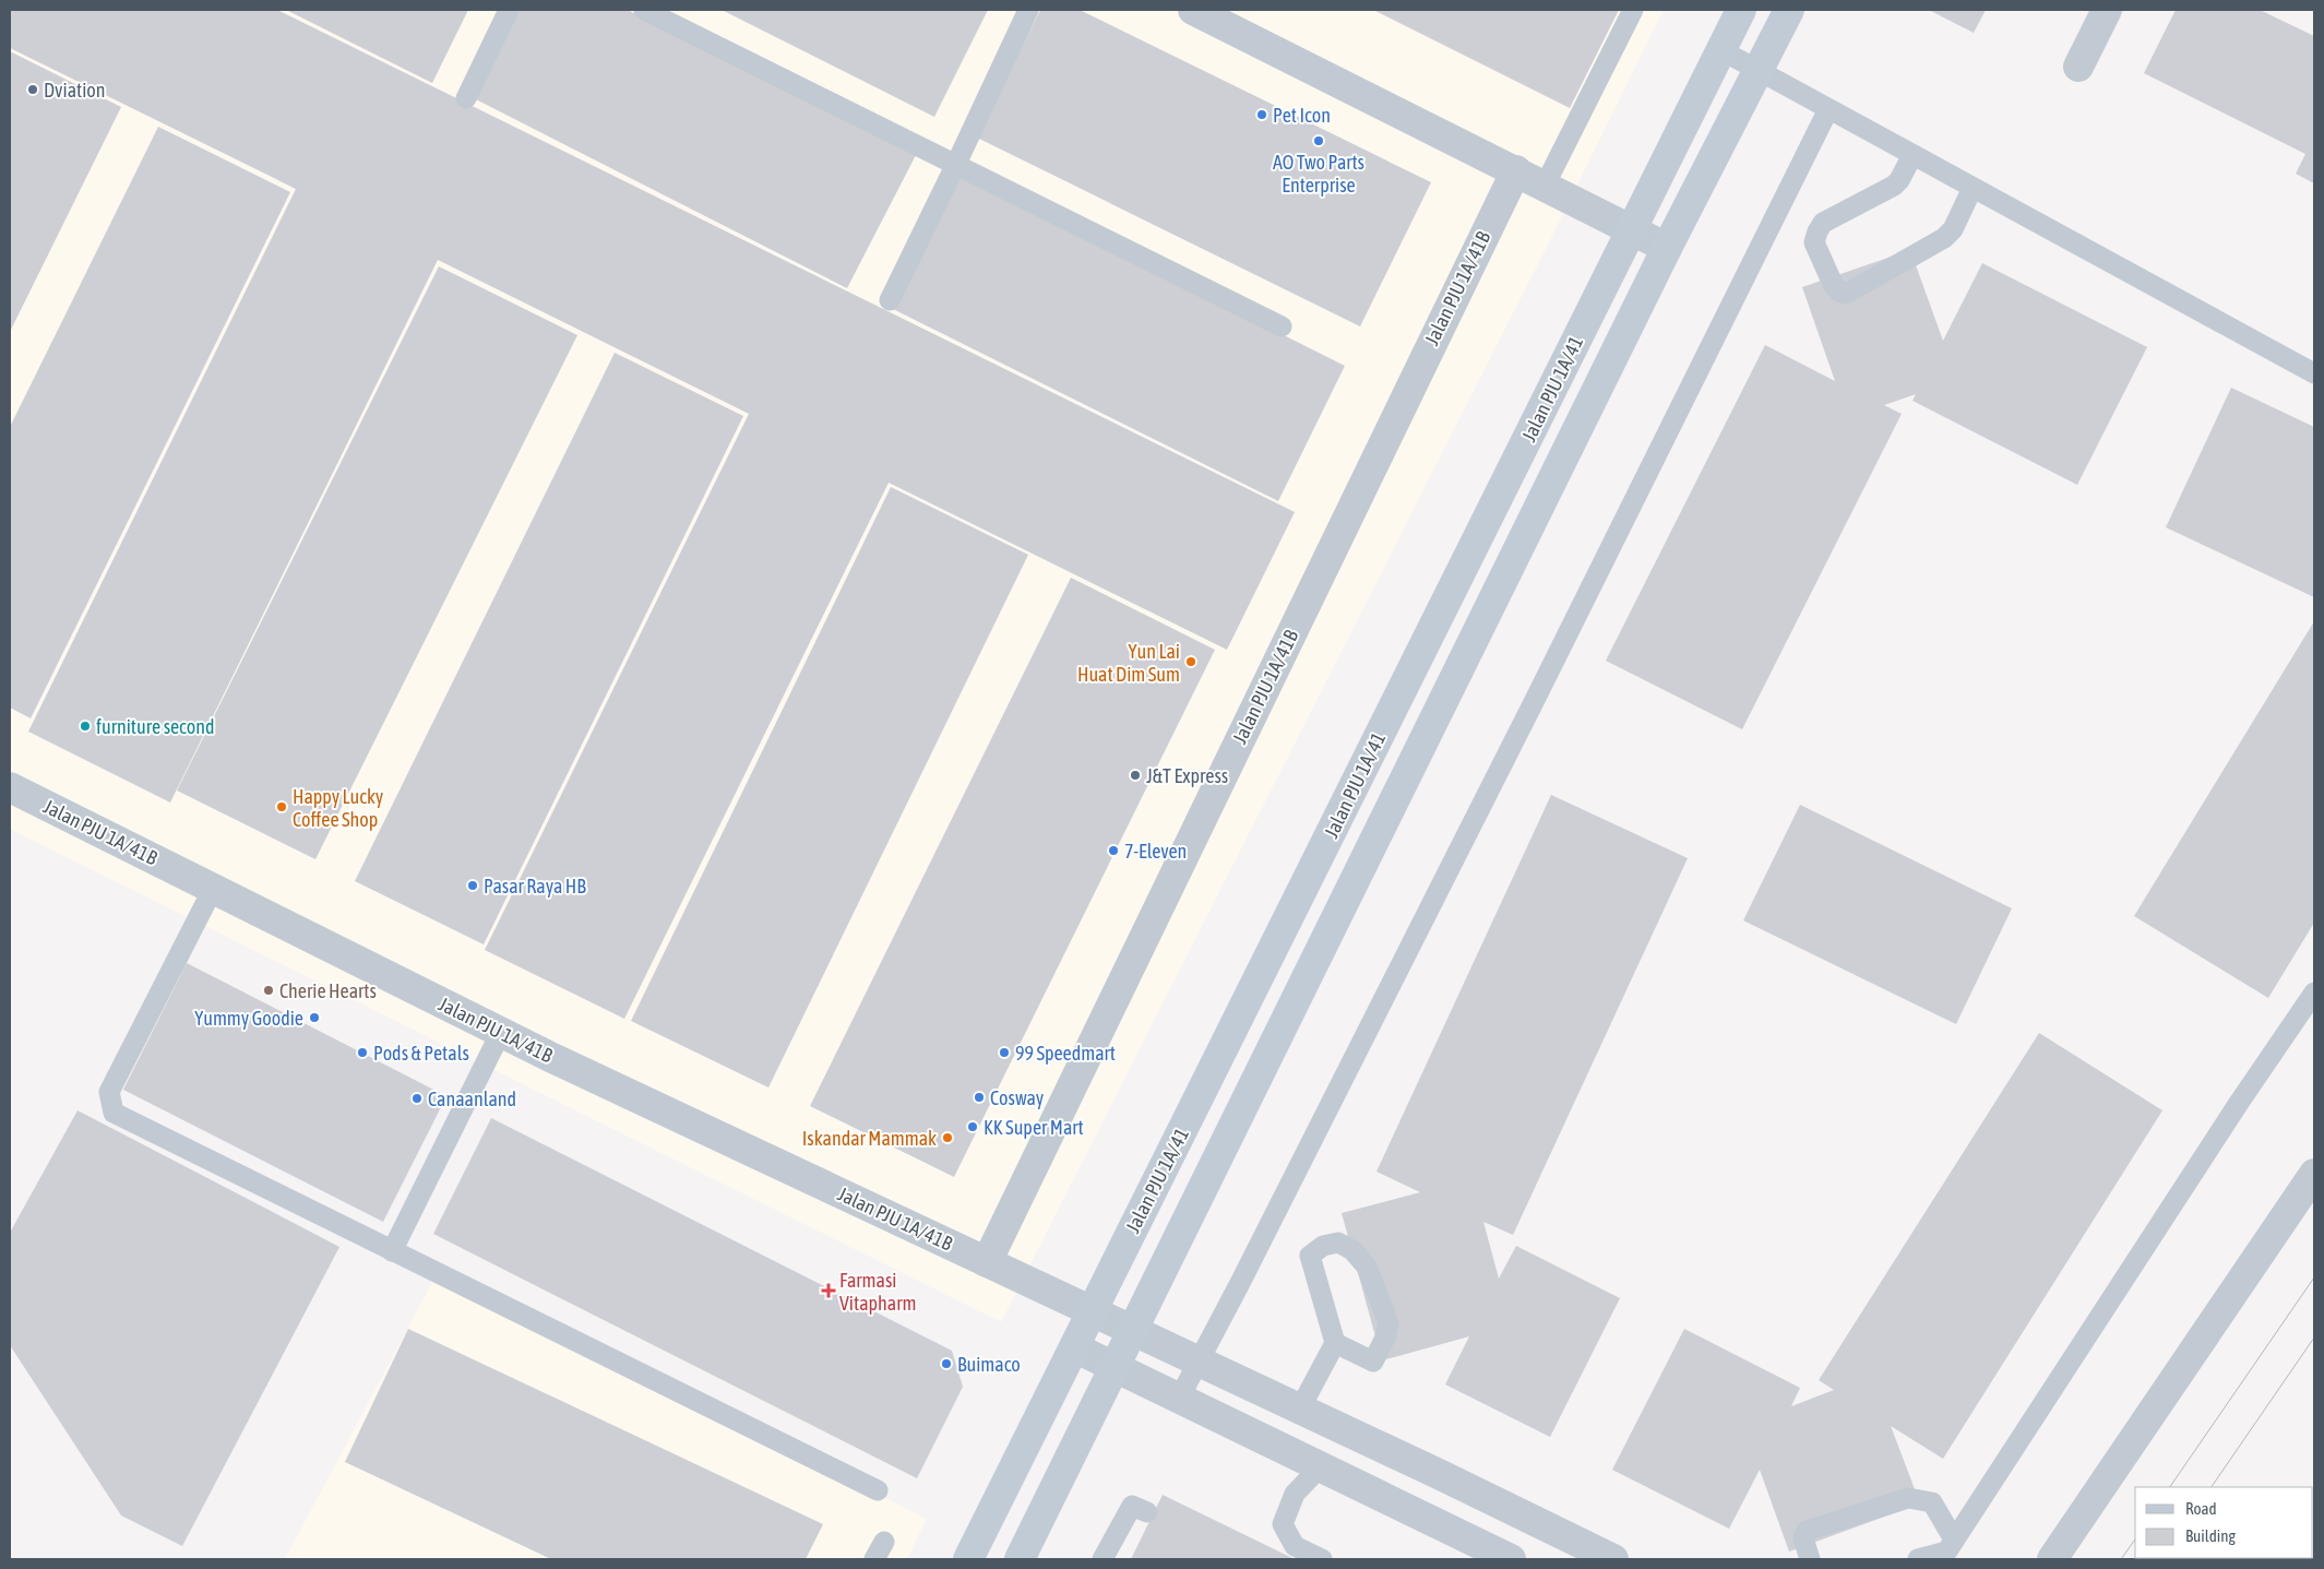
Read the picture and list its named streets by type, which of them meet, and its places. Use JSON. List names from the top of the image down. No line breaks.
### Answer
{"streets":{"street":["Jalan PJU 1A/41B","Jalan PJU 1A/41"]},"crossings":[["Jalan PJU 1A/41B","Jalan PJU 1A/41"]],"places":{"other":["Dviation","Pet Icon","AO Two Parts Enterprise","Yun Lai Huat Dim Sum","furniture second","J&T Express","Happy Lucky Coffee Shop","7-Eleven","Pasar Raya HB","Cherie Hearts","Yummy Goodie","Pods & Petals","99 Speedmart","Cosway","Canaanland","KK Super Mart","Iskandar Mammak","Buimaco"],"health":["Farmasi Vitapharm"]},"legend":["Road","Building"]}
